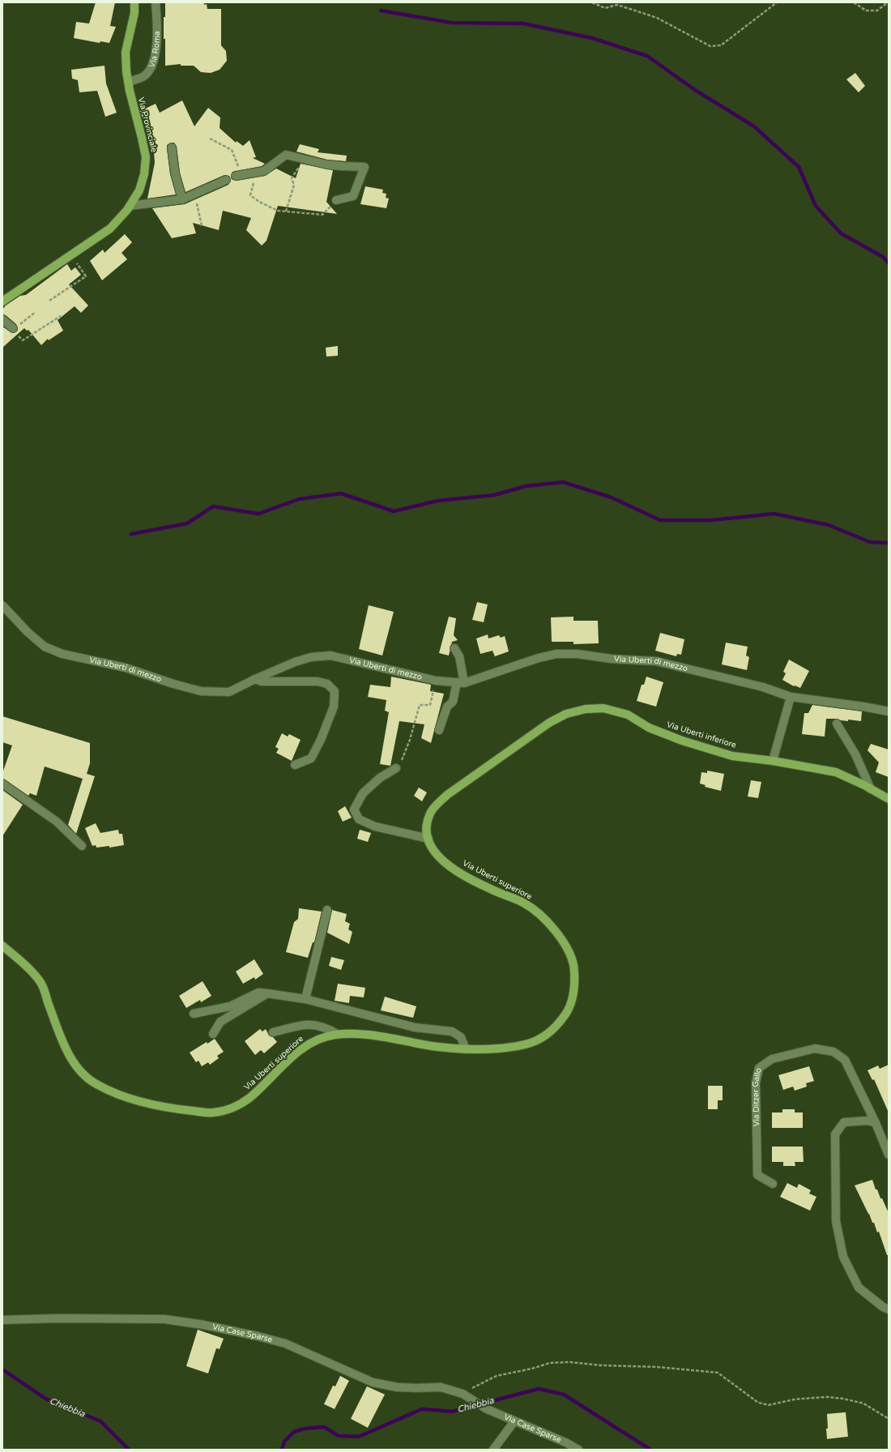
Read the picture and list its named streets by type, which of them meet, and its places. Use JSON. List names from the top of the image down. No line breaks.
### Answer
{"streets":{"main road":["Via Provinciale","Via Uberti inferiore","Via Uberti superiore"],"street":["Via Roma","Via Uberti di mezzo","Via Ditzer Gallo","Via Case Sparse"]},"crossings":[["Via Roma","Via Provinciale"],["Via Uberti inferiore","Via Uberti superiore"]],"water":["Chiebbia"]}
